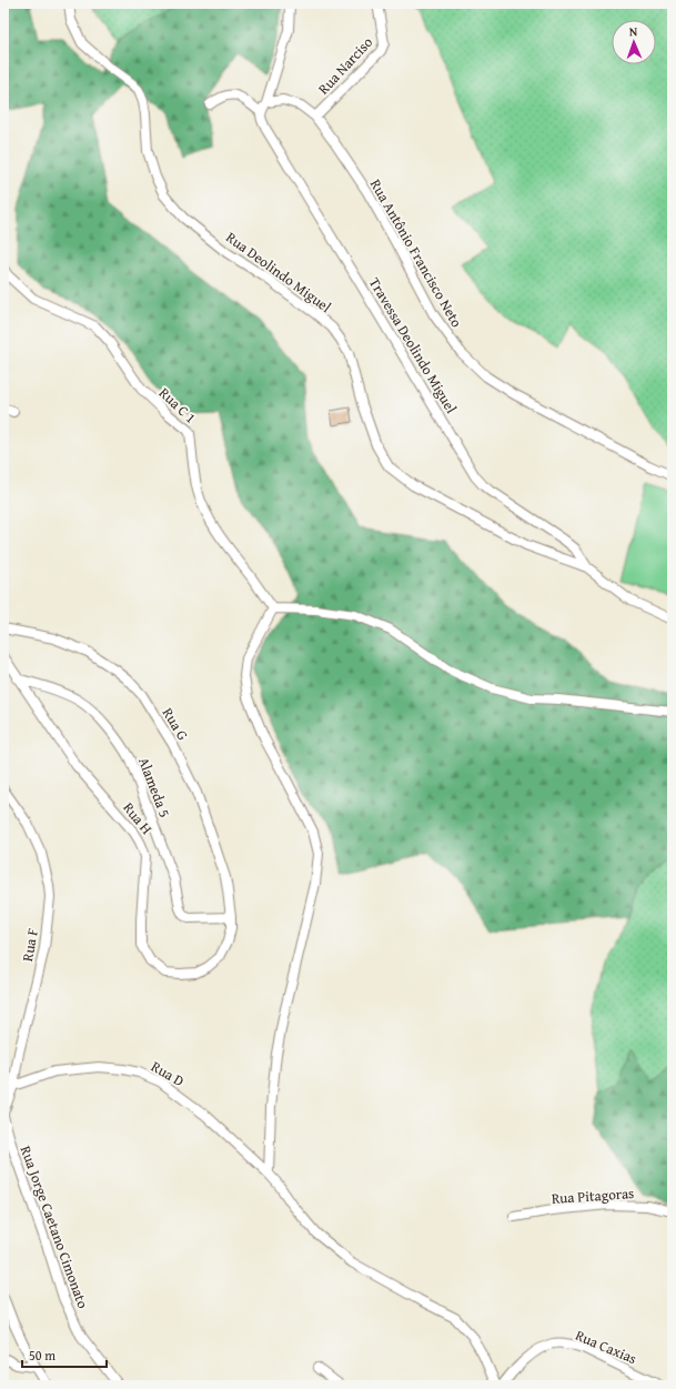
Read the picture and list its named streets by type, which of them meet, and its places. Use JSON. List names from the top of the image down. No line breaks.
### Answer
{"streets":{"street":["Rua Narciso","Rua Antônio Francisco Neto","Rua Deolindo Miguel","Travessa Deolindo Miguel","Rua C 1","Rua G","Alameda 5","Rua H","Rua F","Rua D","Rua Pitagoras","Rua Jorge Caetano Cimonato","Rua Caxias"]},"crossings":[["Rua Narciso","Rua Antônio Francisco Neto"],["Rua Deolindo Miguel","Travessa Deolindo Miguel"],["Rua G","Alameda 5"],["Rua G","Rua H"],["Alameda 5","Rua H"],["Rua F","Rua D"]],"scale_bar":"50 m","north":"top"}
